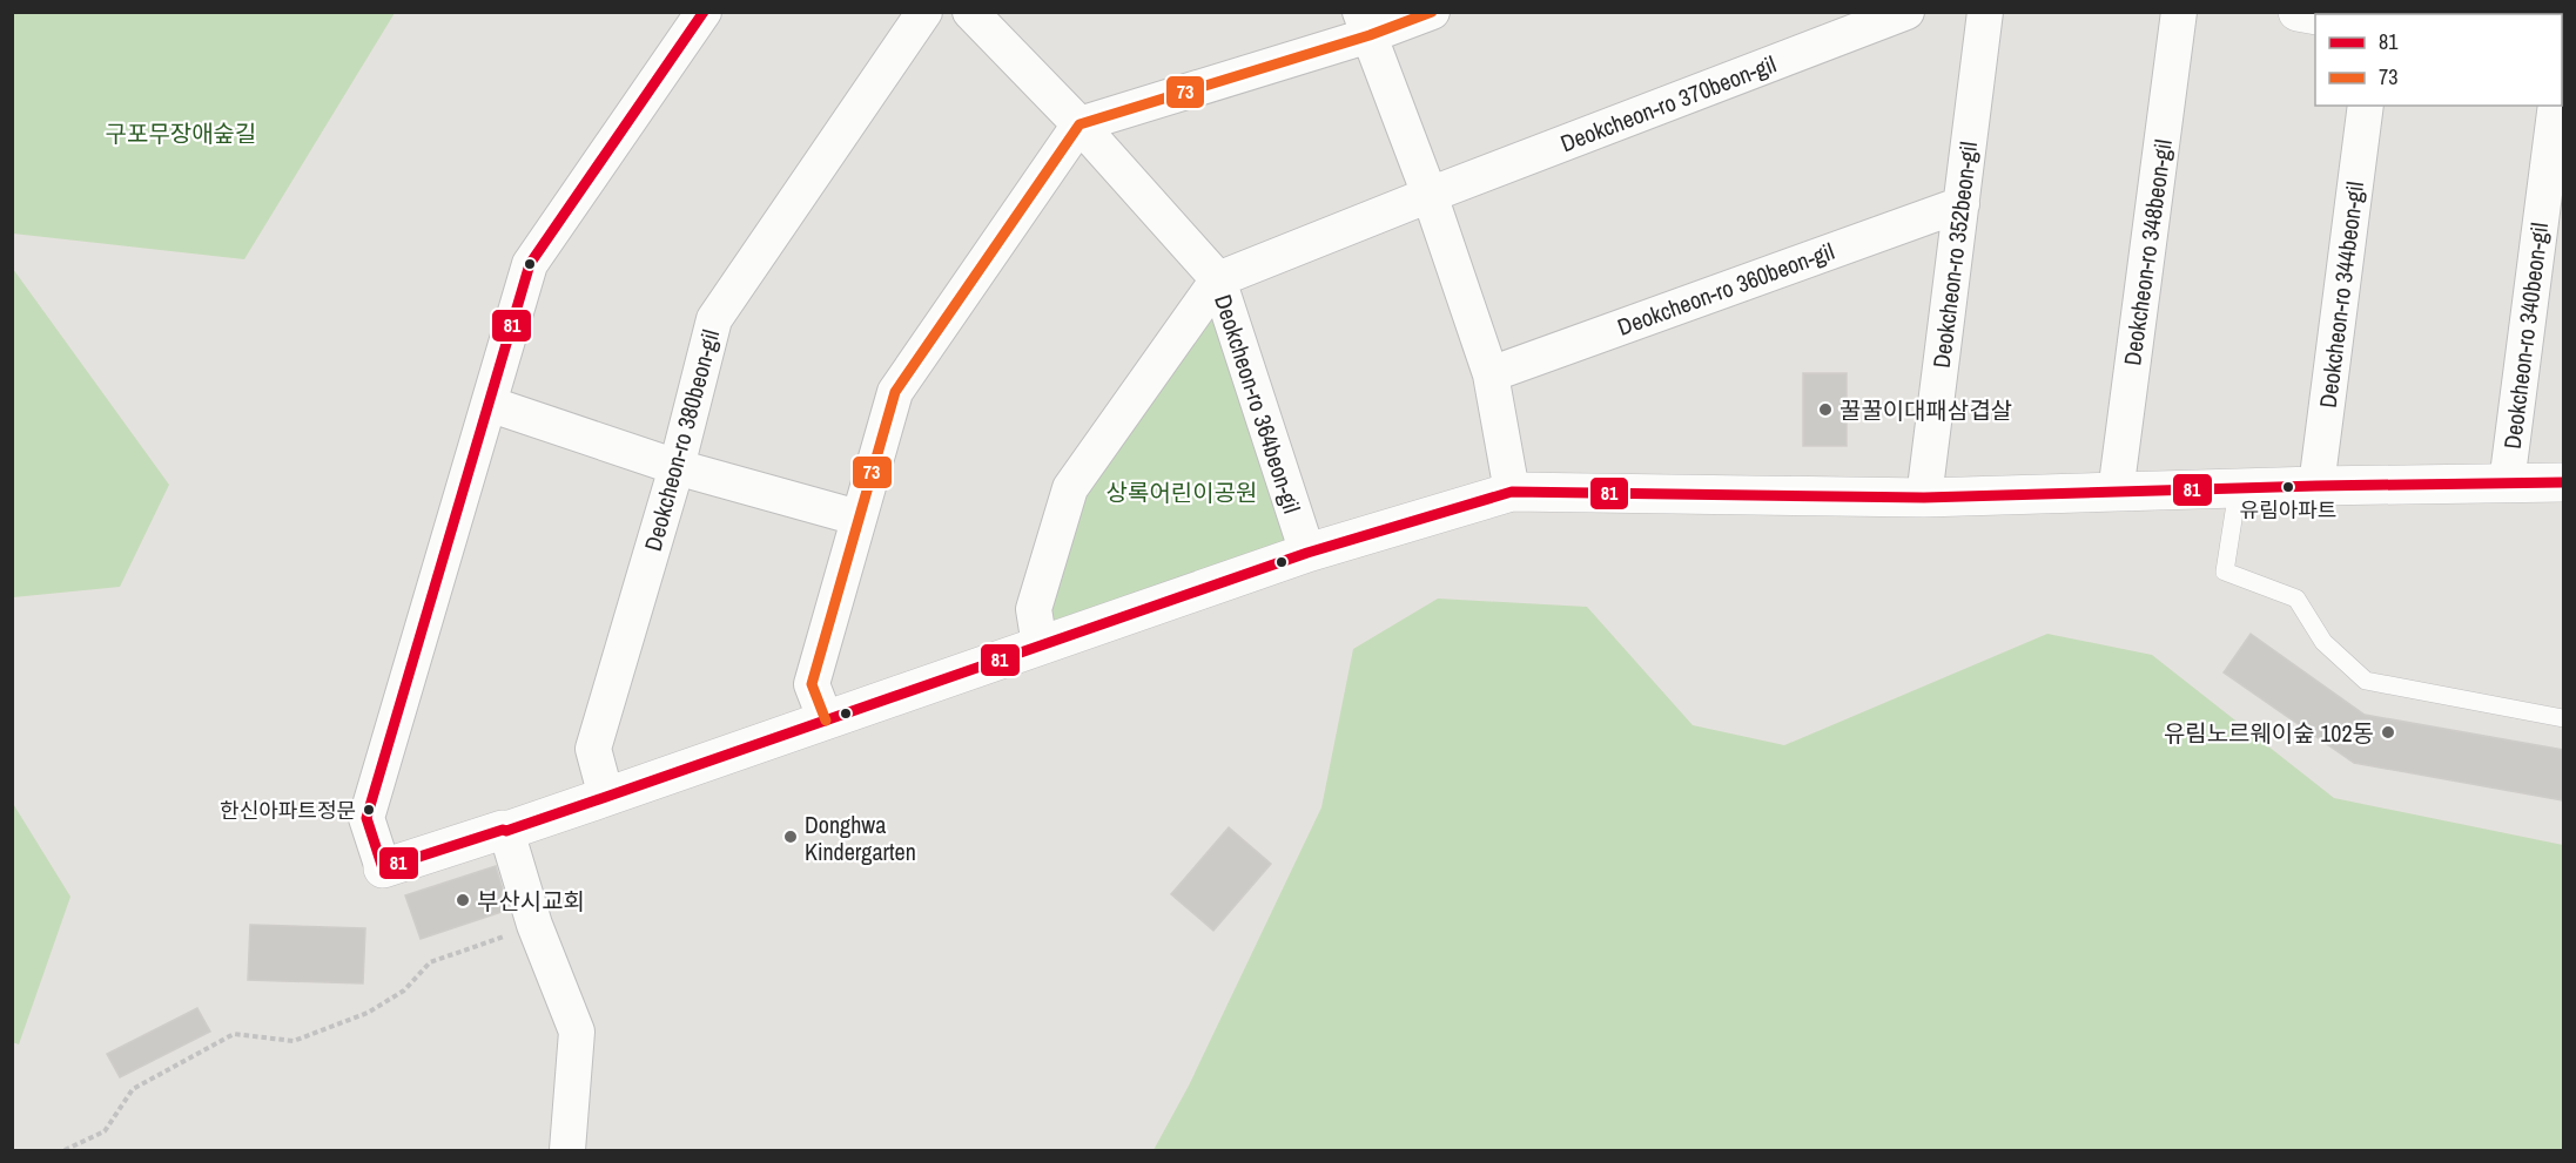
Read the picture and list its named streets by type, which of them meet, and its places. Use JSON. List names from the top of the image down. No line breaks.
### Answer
{"streets":{"street":["Deokcheon-ro 370beon-gil","Deokcheon-ro 348beon-gil","Deokcheon-ro 352beon-gil","Deokcheon-ro 360beon-gil","Deokcheon-ro 344beon-gil","Deokcheon-ro 340beon-gil","Deokcheon-ro 364beon-gil","Deokcheon-ro 380beon-gil"]},"crossings":[["Deokcheon-ro 370beon-gil","Deokcheon-ro 364beon-gil"],["Deokcheon-ro 352beon-gil","Deokcheon-ro 360beon-gil"]],"parks":["구포무장애숲길","상록어린이공원"],"places":["꿀꿀이대패삼겹살","유림아파트","유림노르웨이숲 102동","한신아파트정문","Donghwa Kindergarten","부산시교회"],"lines":["transit line 81","transit line 73"],"legend":["81","73"]}
